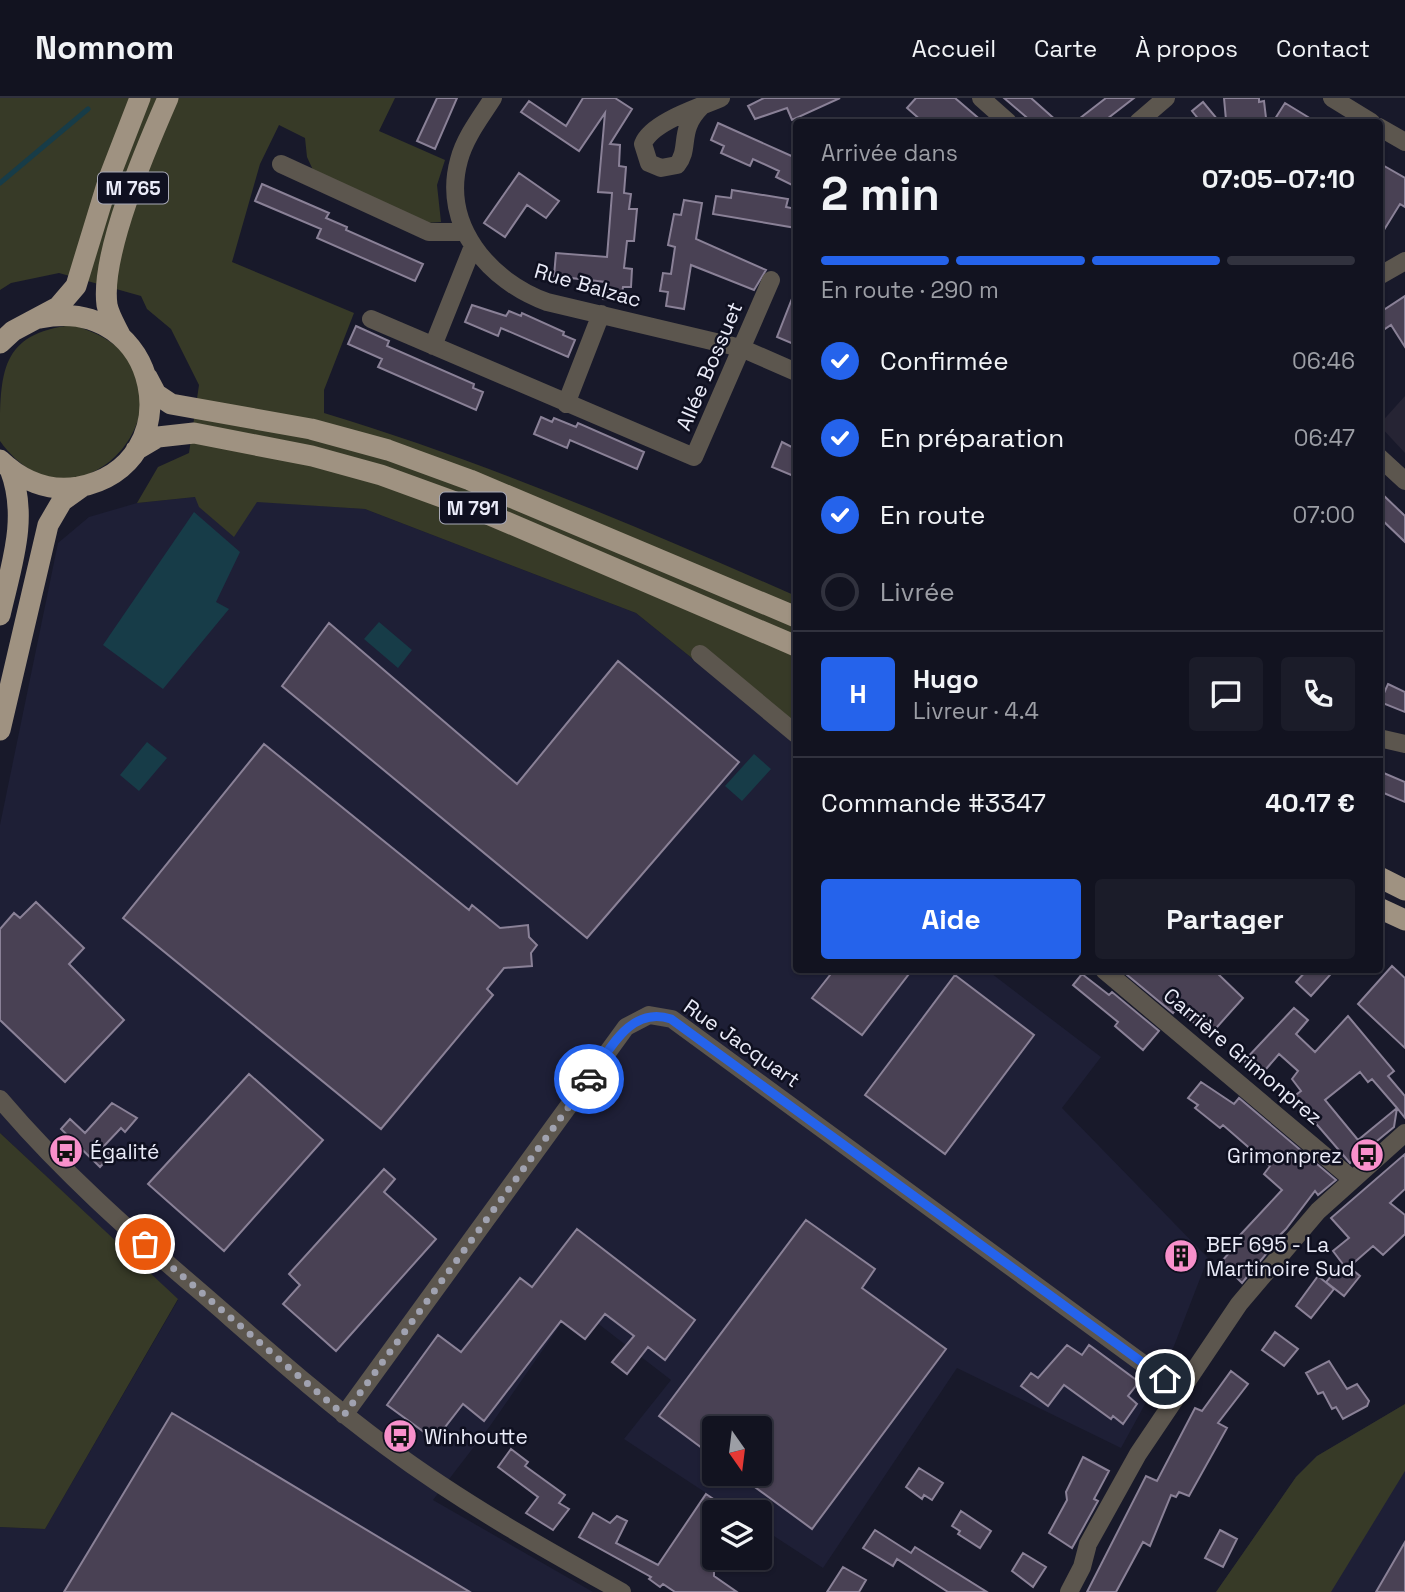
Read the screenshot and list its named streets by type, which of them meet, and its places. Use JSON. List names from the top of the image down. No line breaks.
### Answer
{"streets":{"main road":["M 765","M 791"],"street":["Rue Balzac","Allée Bossuet","Rue Jacquart","Carrière Grimonprez"]},"crossings":[["Rue Balzac","Allée Bossuet"]],"places":{"bus stop":["Égalité","Grimonprez","Winhoutte"],"building":["BEF 695 - La Martinoire Sud"]},"north":"bottom","page":{"header":"Nomnom","nav":["Accueil","Carte","À propos","Contact"],"heading":["2 min","Arrivée dans","07:05–07:10"],"panel":["Hugo","Livreur · 4.4","Commande #3347","40.17 €"],"bar":"En route · 290 m","list":[["Confirmée","06:46"],["En préparation","06:47"],["En route","07:00"],"Livrée"],"round":"H","buttons":["Aide","Partager"]}}
